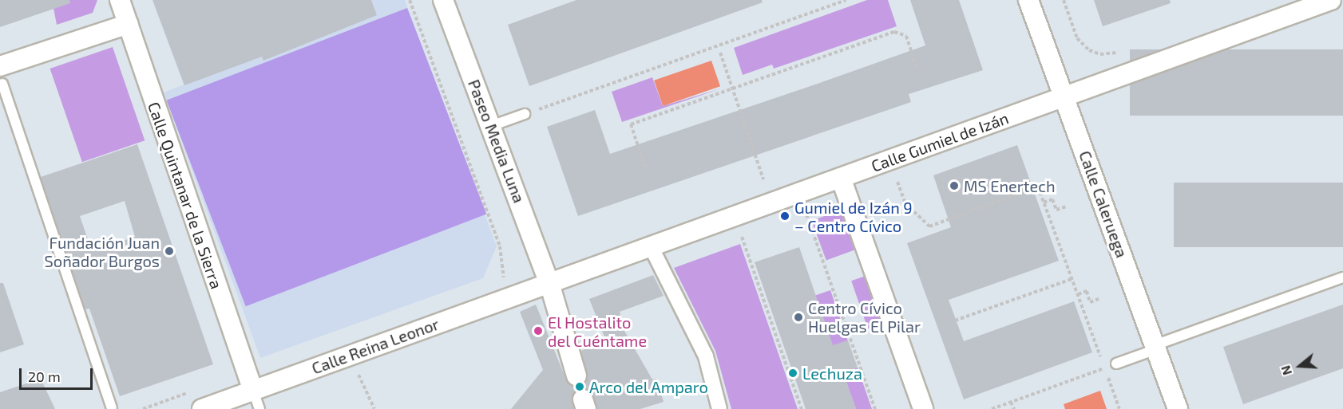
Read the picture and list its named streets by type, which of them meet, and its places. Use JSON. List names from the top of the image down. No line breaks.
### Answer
{"streets":{"street":["Paseo Media Luna","Calle Gumiel de Izán","Calle Quintanar de la Sierra","Calle Caleruega","Calle Reina Leonor"]},"crossings":[["Paseo Media Luna","Calle Gumiel de Izán"],["Paseo Media Luna","Calle Reina Leonor"],["Calle Gumiel de Izán","Calle Caleruega"],["Calle Gumiel de Izán","Calle Reina Leonor"],["Calle Quintanar de la Sierra","Calle Reina Leonor"]],"places":["MS Enertech","Gumiel de Izán 9 – Centro Cívico","Fundación Juan Soñador Burgos","Centro Cívico Huelgas El Pilar","El Hostalito del Cuéntame","Lechuza","Arco del Amparo"],"scale_bar":"20 m","north":"left"}
